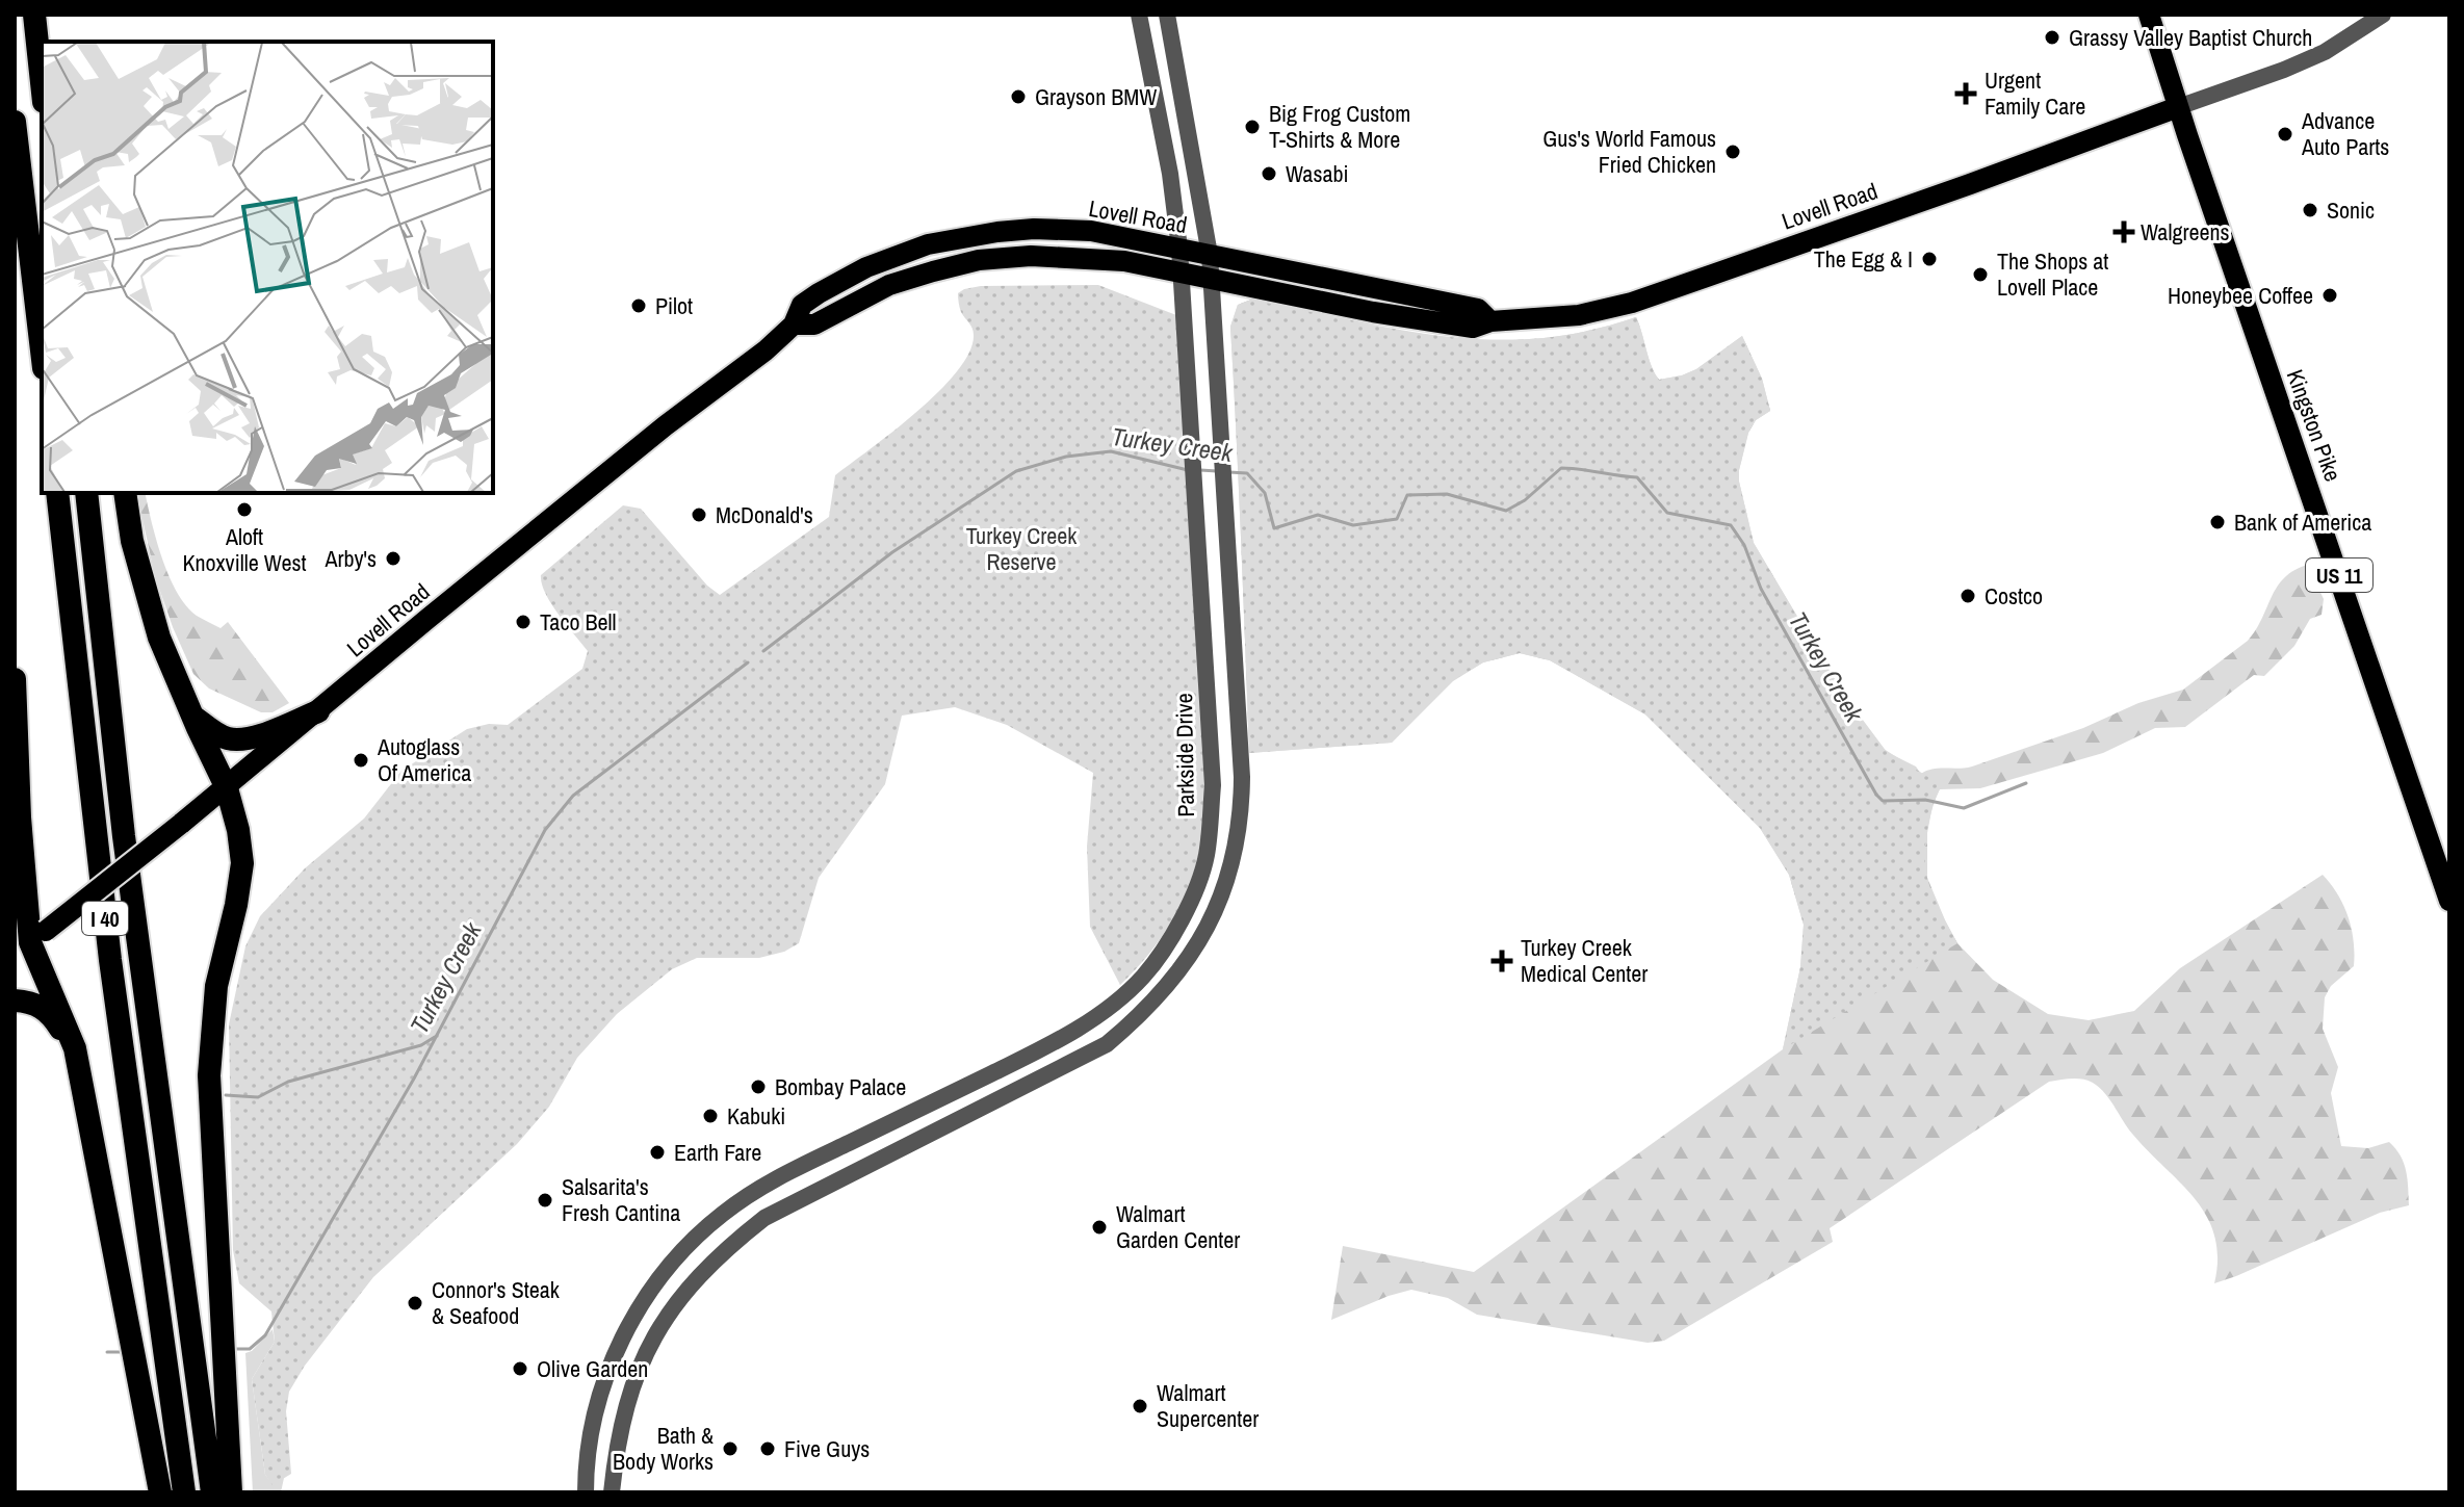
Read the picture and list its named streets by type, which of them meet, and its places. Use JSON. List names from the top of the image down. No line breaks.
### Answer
{"streets":{"highway":["I 40"],"main road":["Lovell Road","Kingston Pike","US 11"],"street":["Parkside Drive"]},"crossings":[["Lovell Road","Kingston Pike"],["Lovell Road","Parkside Drive"]],"water":["Turkey Creek"],"parks":["Turkey Creek Reserve"],"places":{"other":["Grassy Valley Baptist Church","Grayson BMW","Big Frog Custom T-Shirts & More","Advance Auto Parts","Gus's World Famous Fried Chicken","Wasabi","Sonic","The Egg & I","The Shops at Lovell Place","Honeybee Coffee","Pilot","Aloft Knoxville West","McDonald's","Bank of America","Arby's","Costco","Taco Bell","Autoglass Of America","Bombay Palace","Kabuki","Earth Fare","Salsarita's Fresh Cantina","Walmart Garden Center","Connor's Steak & Seafood","Olive Garden","Walmart Supercenter","Bath & Body Works","Five Guys"],"health":["Urgent Family Care","Walgreens","Turkey Creek Medical Center"]}}
